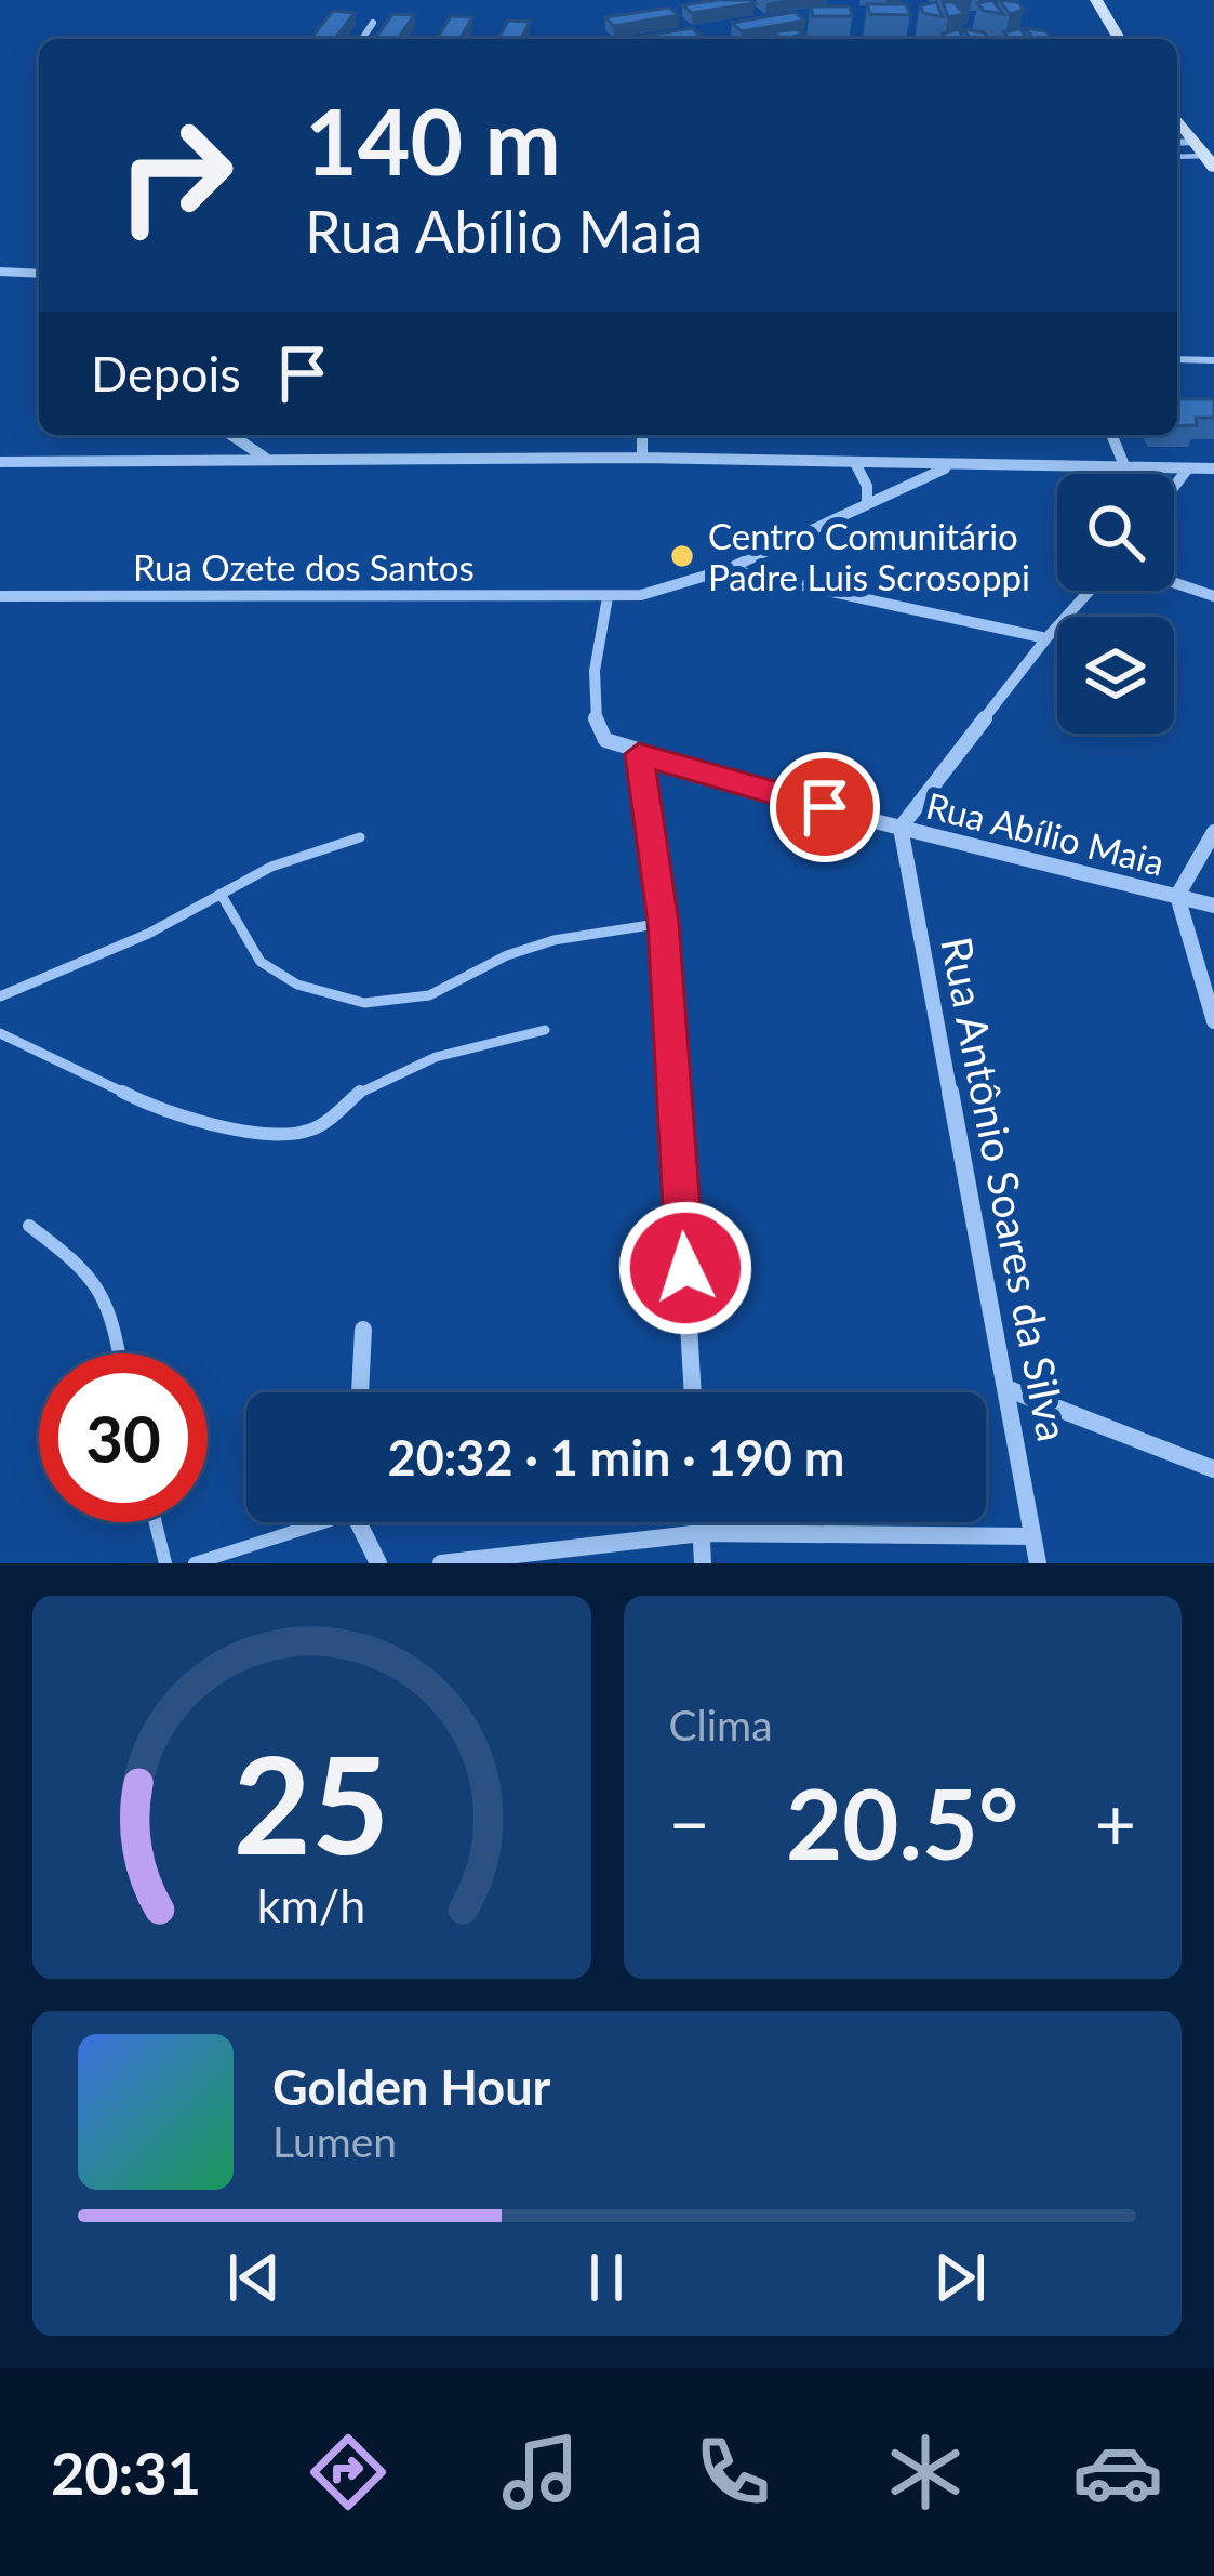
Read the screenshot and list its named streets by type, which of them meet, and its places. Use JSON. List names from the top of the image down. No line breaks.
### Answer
{"streets":{"street":["Rua Ozete dos Santos","Rua Abílio Maia","Rua Antônio Soares da Silva"]},"crossings":[["Rua Abílio Maia","Rua Antônio Soares da Silva"]],"places":["Centro Comunitário Padre Luis Scrosoppi"],"page":{"turn":["140 m","Rua Abílio Maia"],"then":"Depois","limit":"30","trip":"20:32 · 1 min · 190 m","tile":"Clima","heat":["−","20.5°","+"],"song":["Golden Hour","Lumen"],"tabs":"20:31","gauge":["25","km/h"]}}
